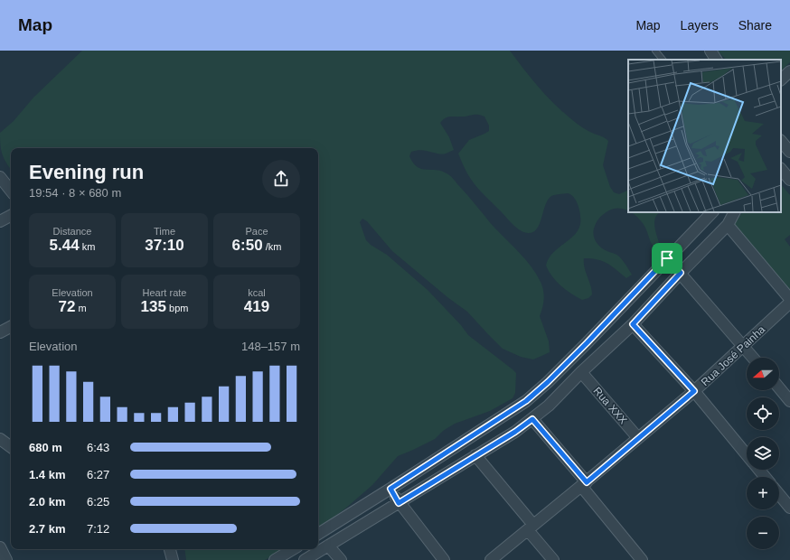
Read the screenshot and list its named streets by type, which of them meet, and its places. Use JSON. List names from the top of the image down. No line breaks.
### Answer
{"streets":{"street":["Rua José Painha","Rua XXX"]},"crossings":[["Rua José Painha","Rua XXX"]],"north":"left","page":{"header":"Map","nav":["Map","Layers","Share"],"heading":["Evening run","19:54 · 8 × 680 m"],"stats":[["Distance","5.44 km"],["Time","37:10"],["Pace","6:50 /km"],["Elevation","72 m"],["Heart rate","135 bpm"],["kcal","419"]],"chart":["Elevation","148–157 m"],"map_buttons":["+","−"],"list":[{"name":"680 m","note":"6:43"},{"name":"1.4 km","note":"6:27"},{"name":"2.0 km","note":"6:25"},{"name":"2.7 km","note":"7:12"}]}}
